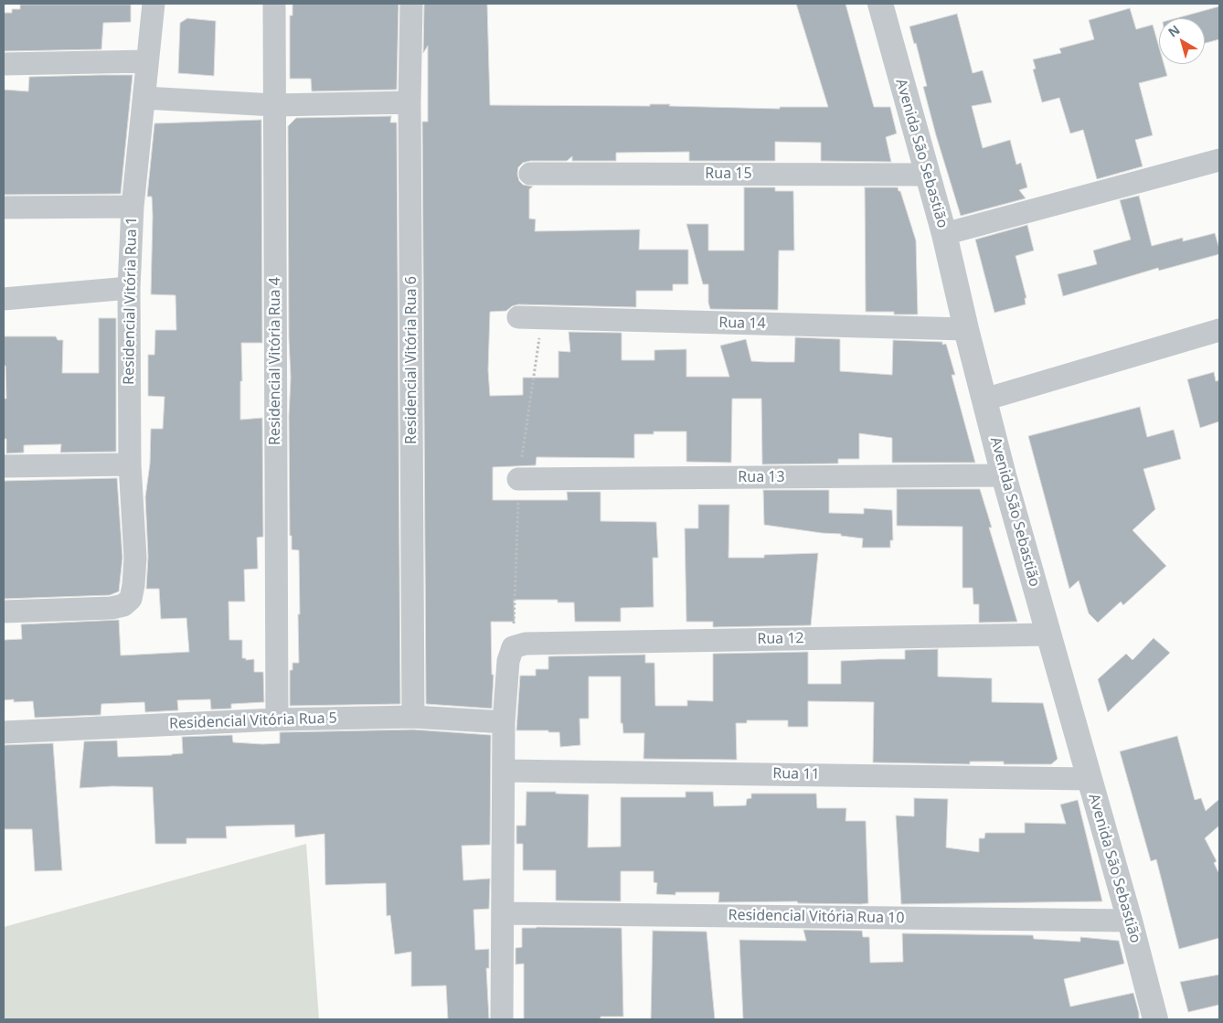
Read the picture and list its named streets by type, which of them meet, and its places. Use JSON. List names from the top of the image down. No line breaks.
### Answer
{"streets":{"street":["Avenida São Sebastião","Rua 15","Residencial Vitória Rua 1","Rua 14","Residencial Vitória Rua 6","Residencial Vitória Rua 4","Rua 13","Rua 12","Residencial Vitória Rua 5","Rua 11","Residencial Vitória Rua 10"]},"crossings":[["Avenida São Sebastião","Rua 15"],["Avenida São Sebastião","Rua 14"],["Avenida São Sebastião","Rua 13"],["Avenida São Sebastião","Rua 12"],["Avenida São Sebastião","Rua 11"],["Avenida São Sebastião","Residencial Vitória Rua 10"],["Residencial Vitória Rua 6","Residencial Vitória Rua 5"],["Residencial Vitória Rua 4","Residencial Vitória Rua 5"],["Rua 12","Residencial Vitória Rua 5"]],"north":"top left"}
